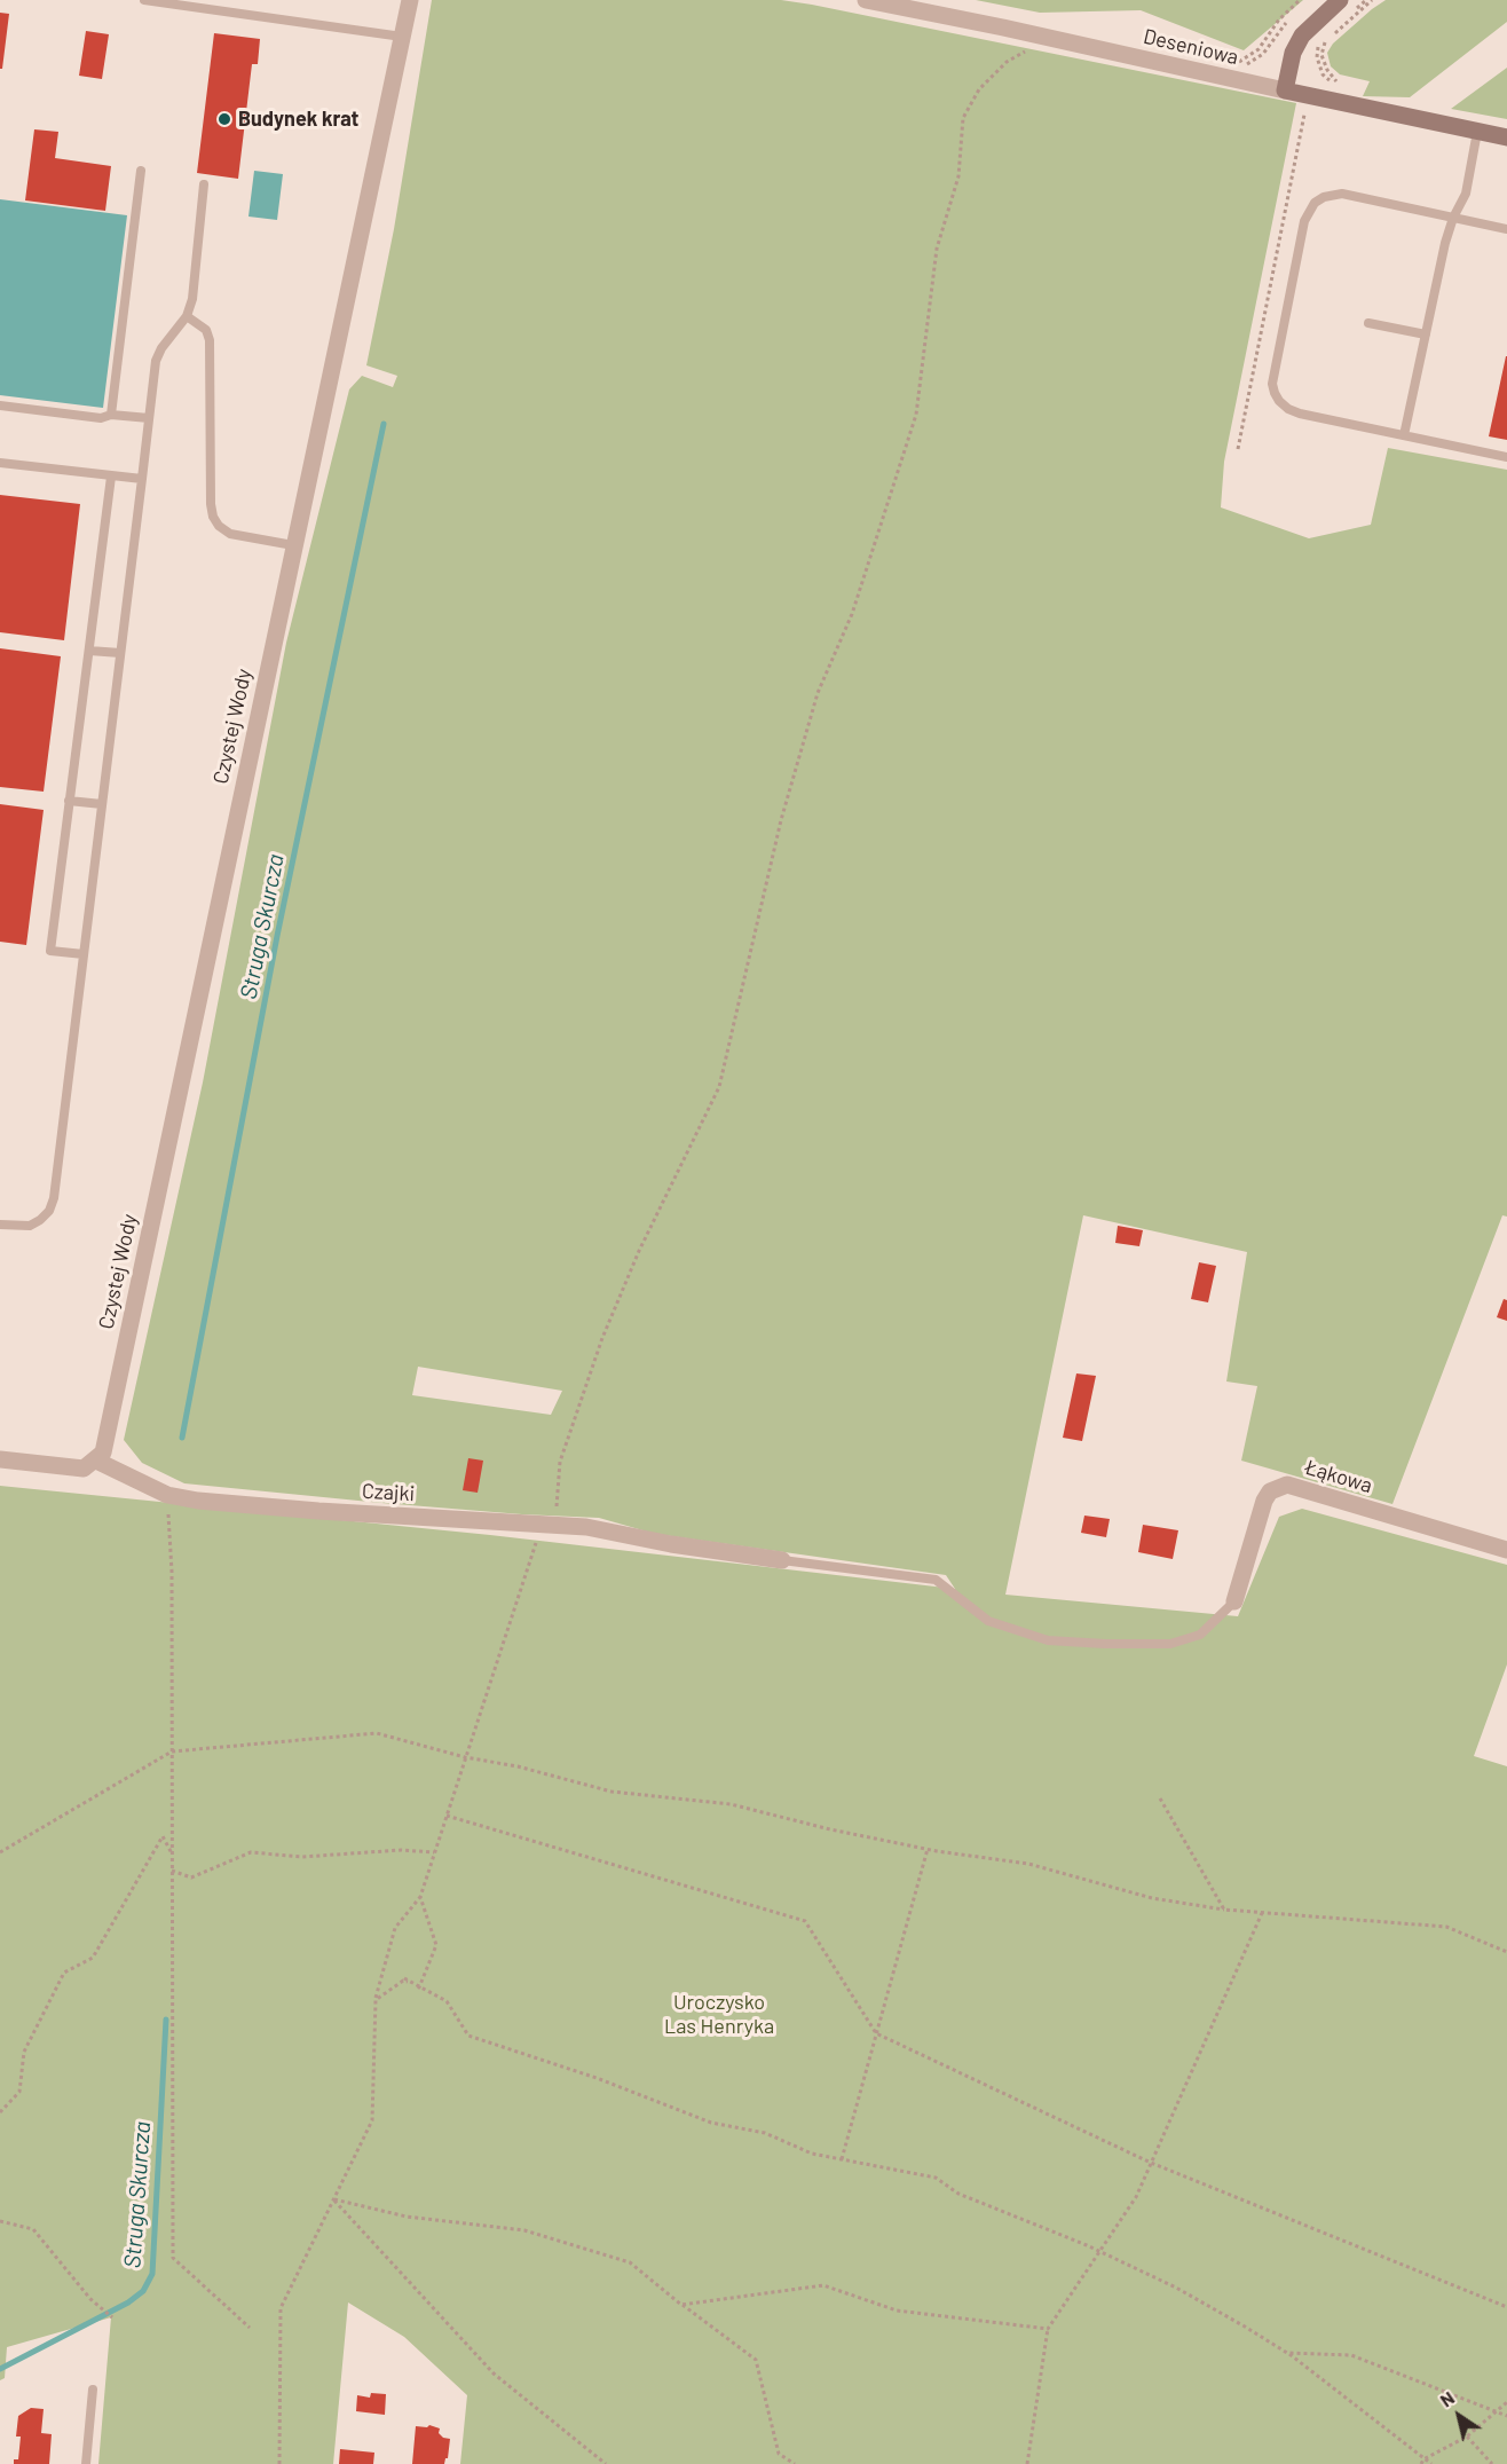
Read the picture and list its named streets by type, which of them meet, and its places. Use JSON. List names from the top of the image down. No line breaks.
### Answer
{"streets":{"street":["Deseniowa","Czystej Wody","Łąkowa","Czajki"]},"crossings":[["Czystej Wody","Czajki"]],"water":["Struga Skurcza"],"parks":["Uroczysko Las Henryka"],"places":["Budynek krat"],"north":"top left"}
